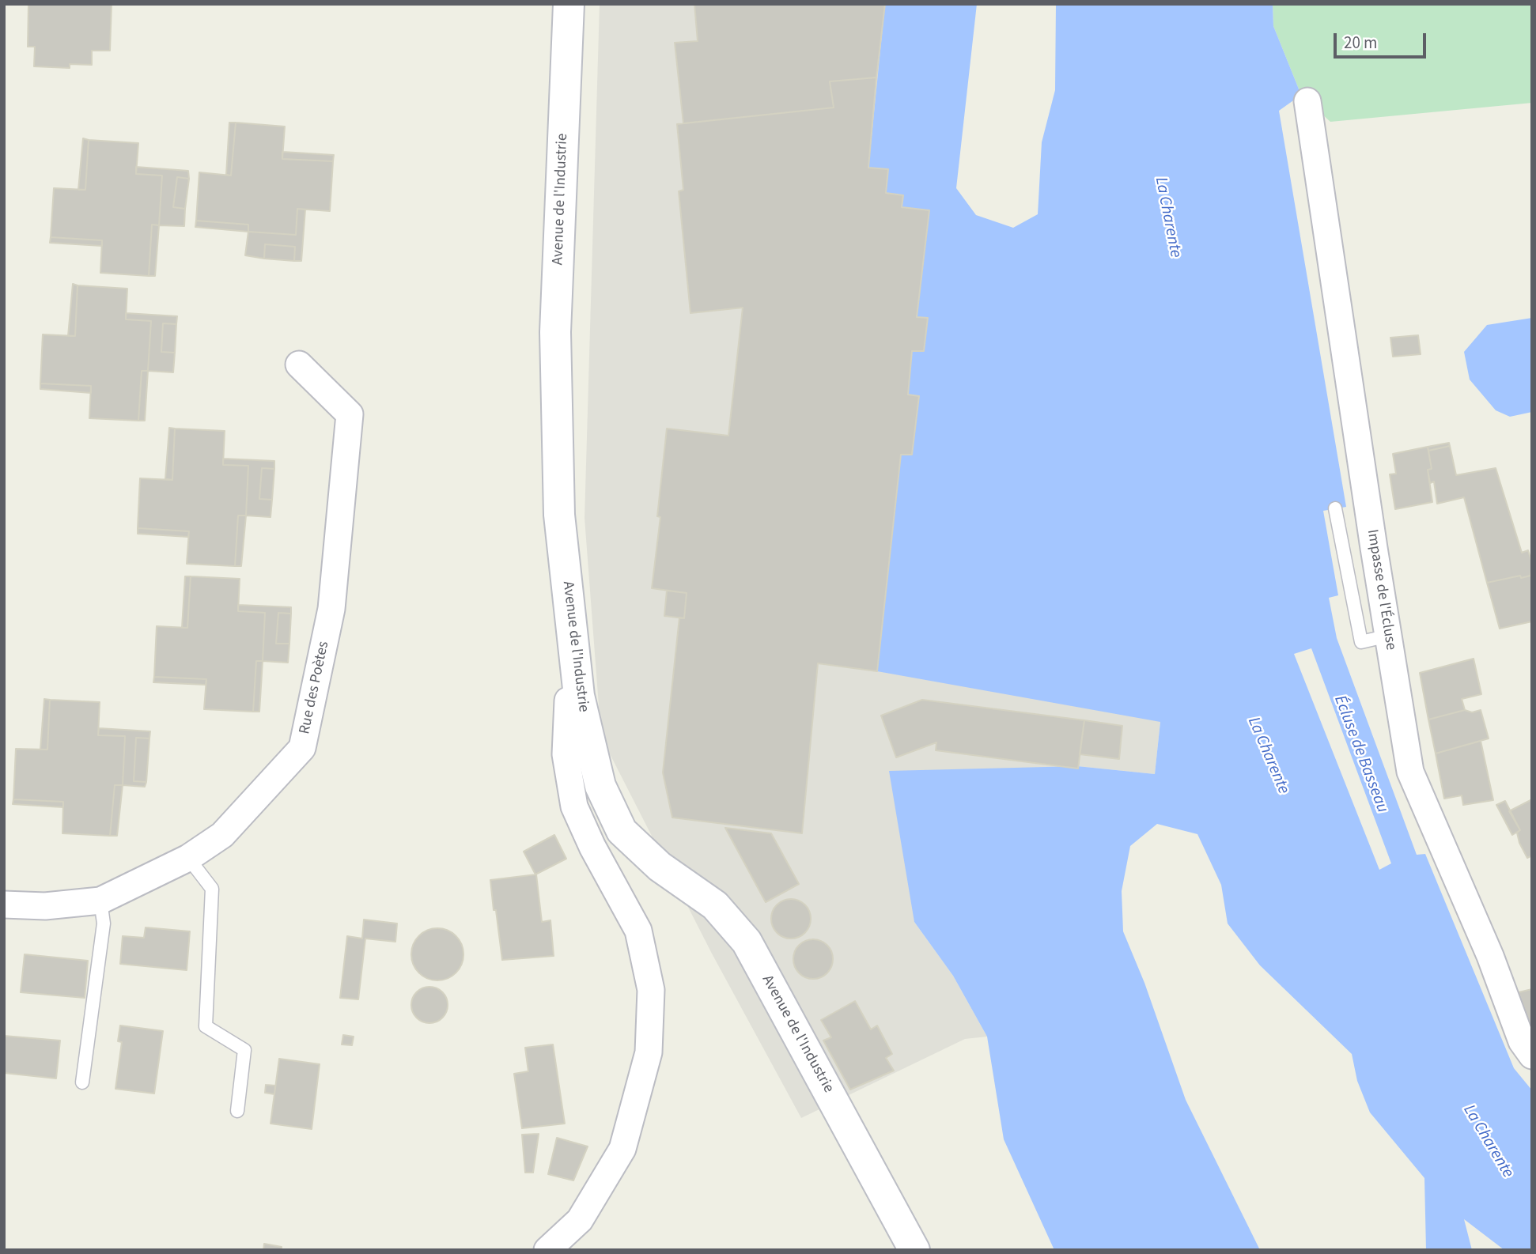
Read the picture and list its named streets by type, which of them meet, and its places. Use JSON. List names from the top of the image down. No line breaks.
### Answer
{"streets":{"street":["Avenue de l'Industrie","Impasse de l'Écluse","Rue des Poètes"]},"water":["La Charente","Écluse de Basseau"],"scale_bar":"20 m"}
